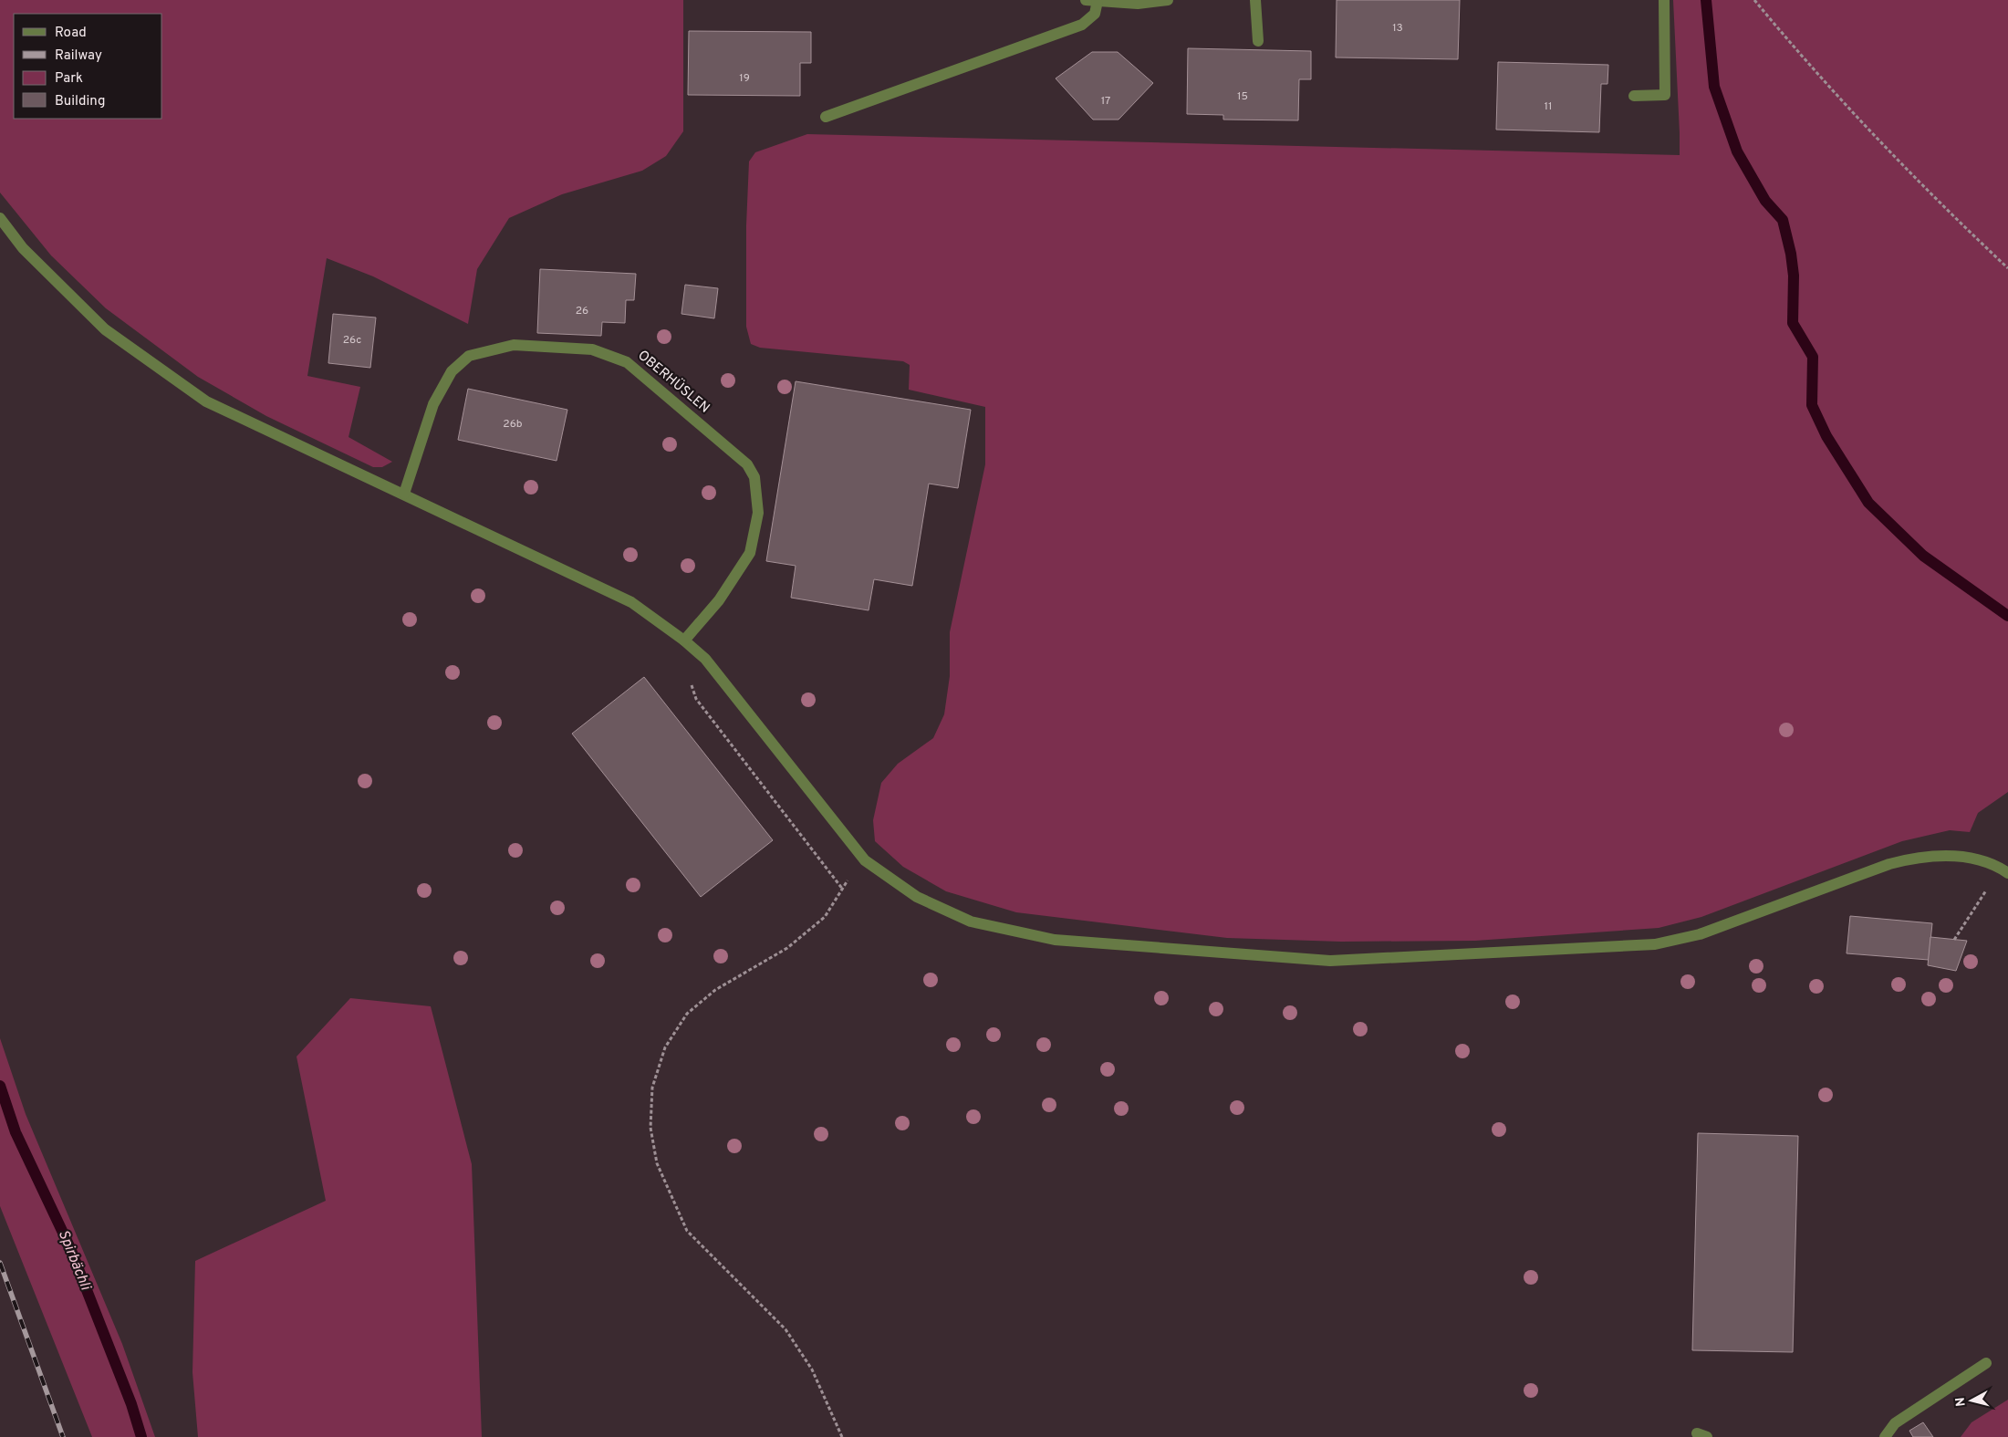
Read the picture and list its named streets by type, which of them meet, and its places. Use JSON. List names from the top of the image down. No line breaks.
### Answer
{"streets":{"street":["OBERHÜSLEN"]},"water":["Spirbächli"],"house_numbers":["13","19","15","17","11","26","26c","26b"],"legend":["Road","Railway","Park","Building"],"north":"left"}
